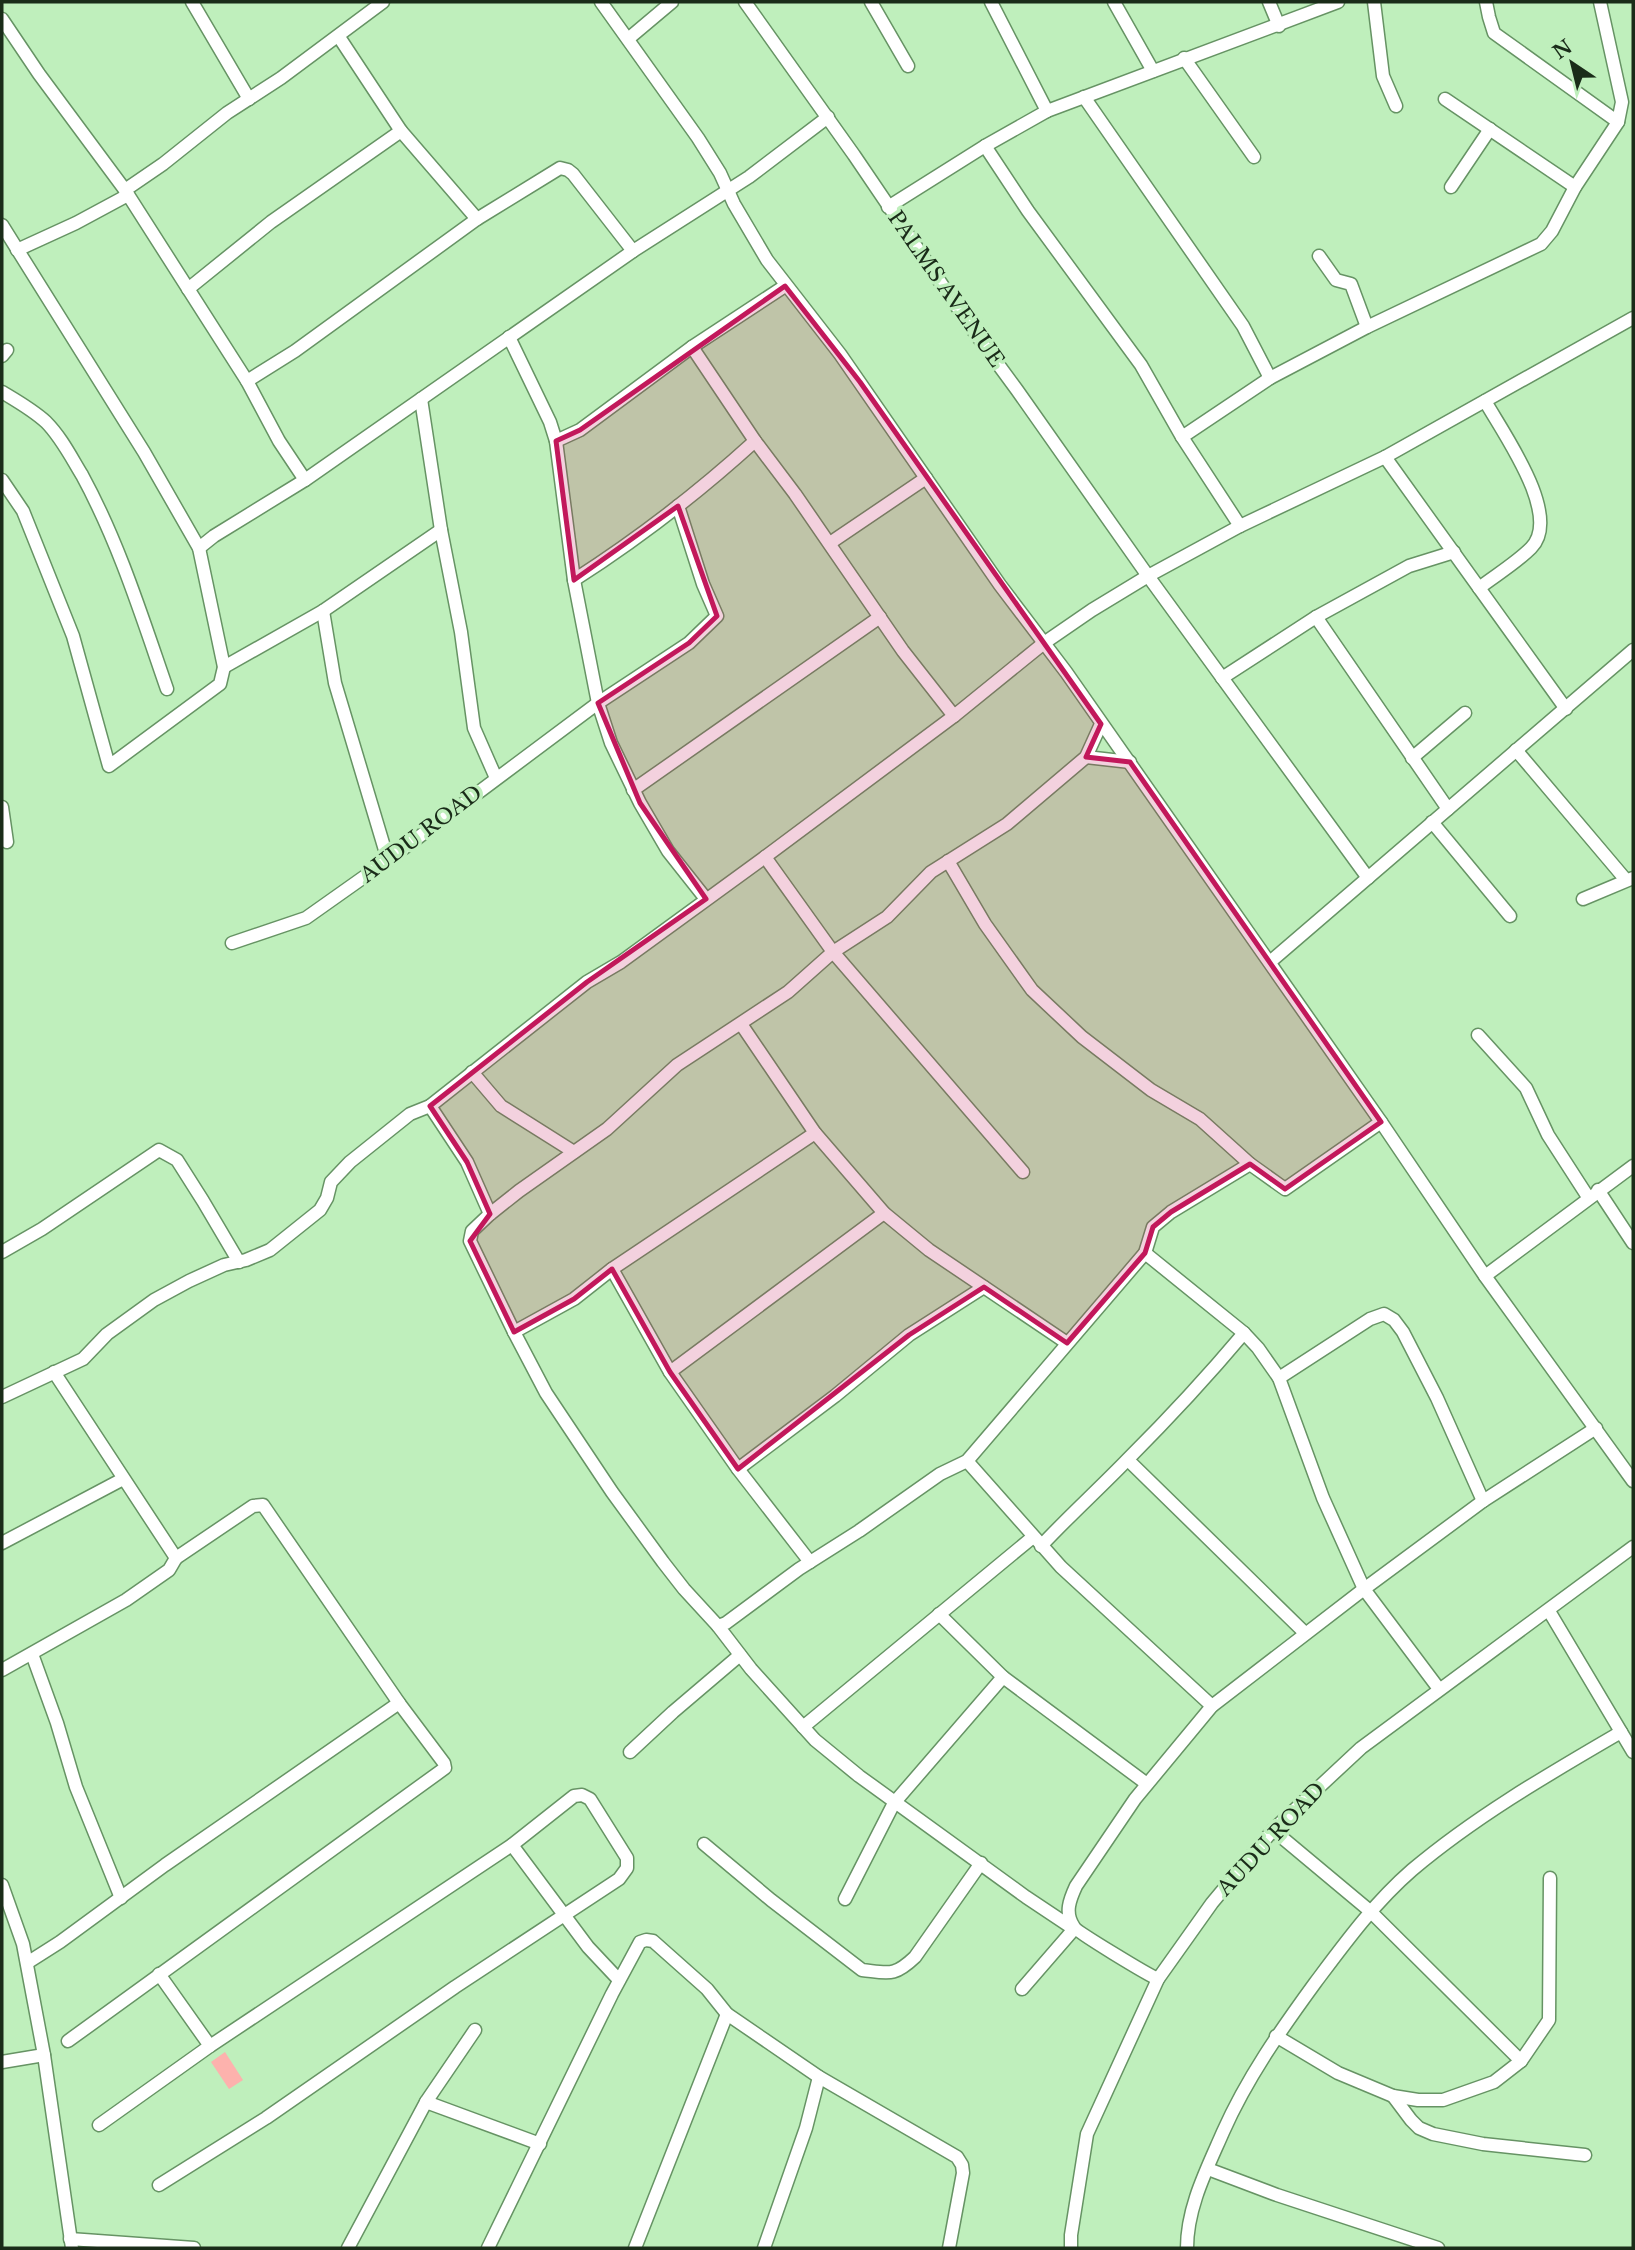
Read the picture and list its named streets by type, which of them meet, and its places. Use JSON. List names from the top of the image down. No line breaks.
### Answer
{"streets":{"street":["PALMS AVENUE","AUDU ROAD"]},"north":"top left"}
